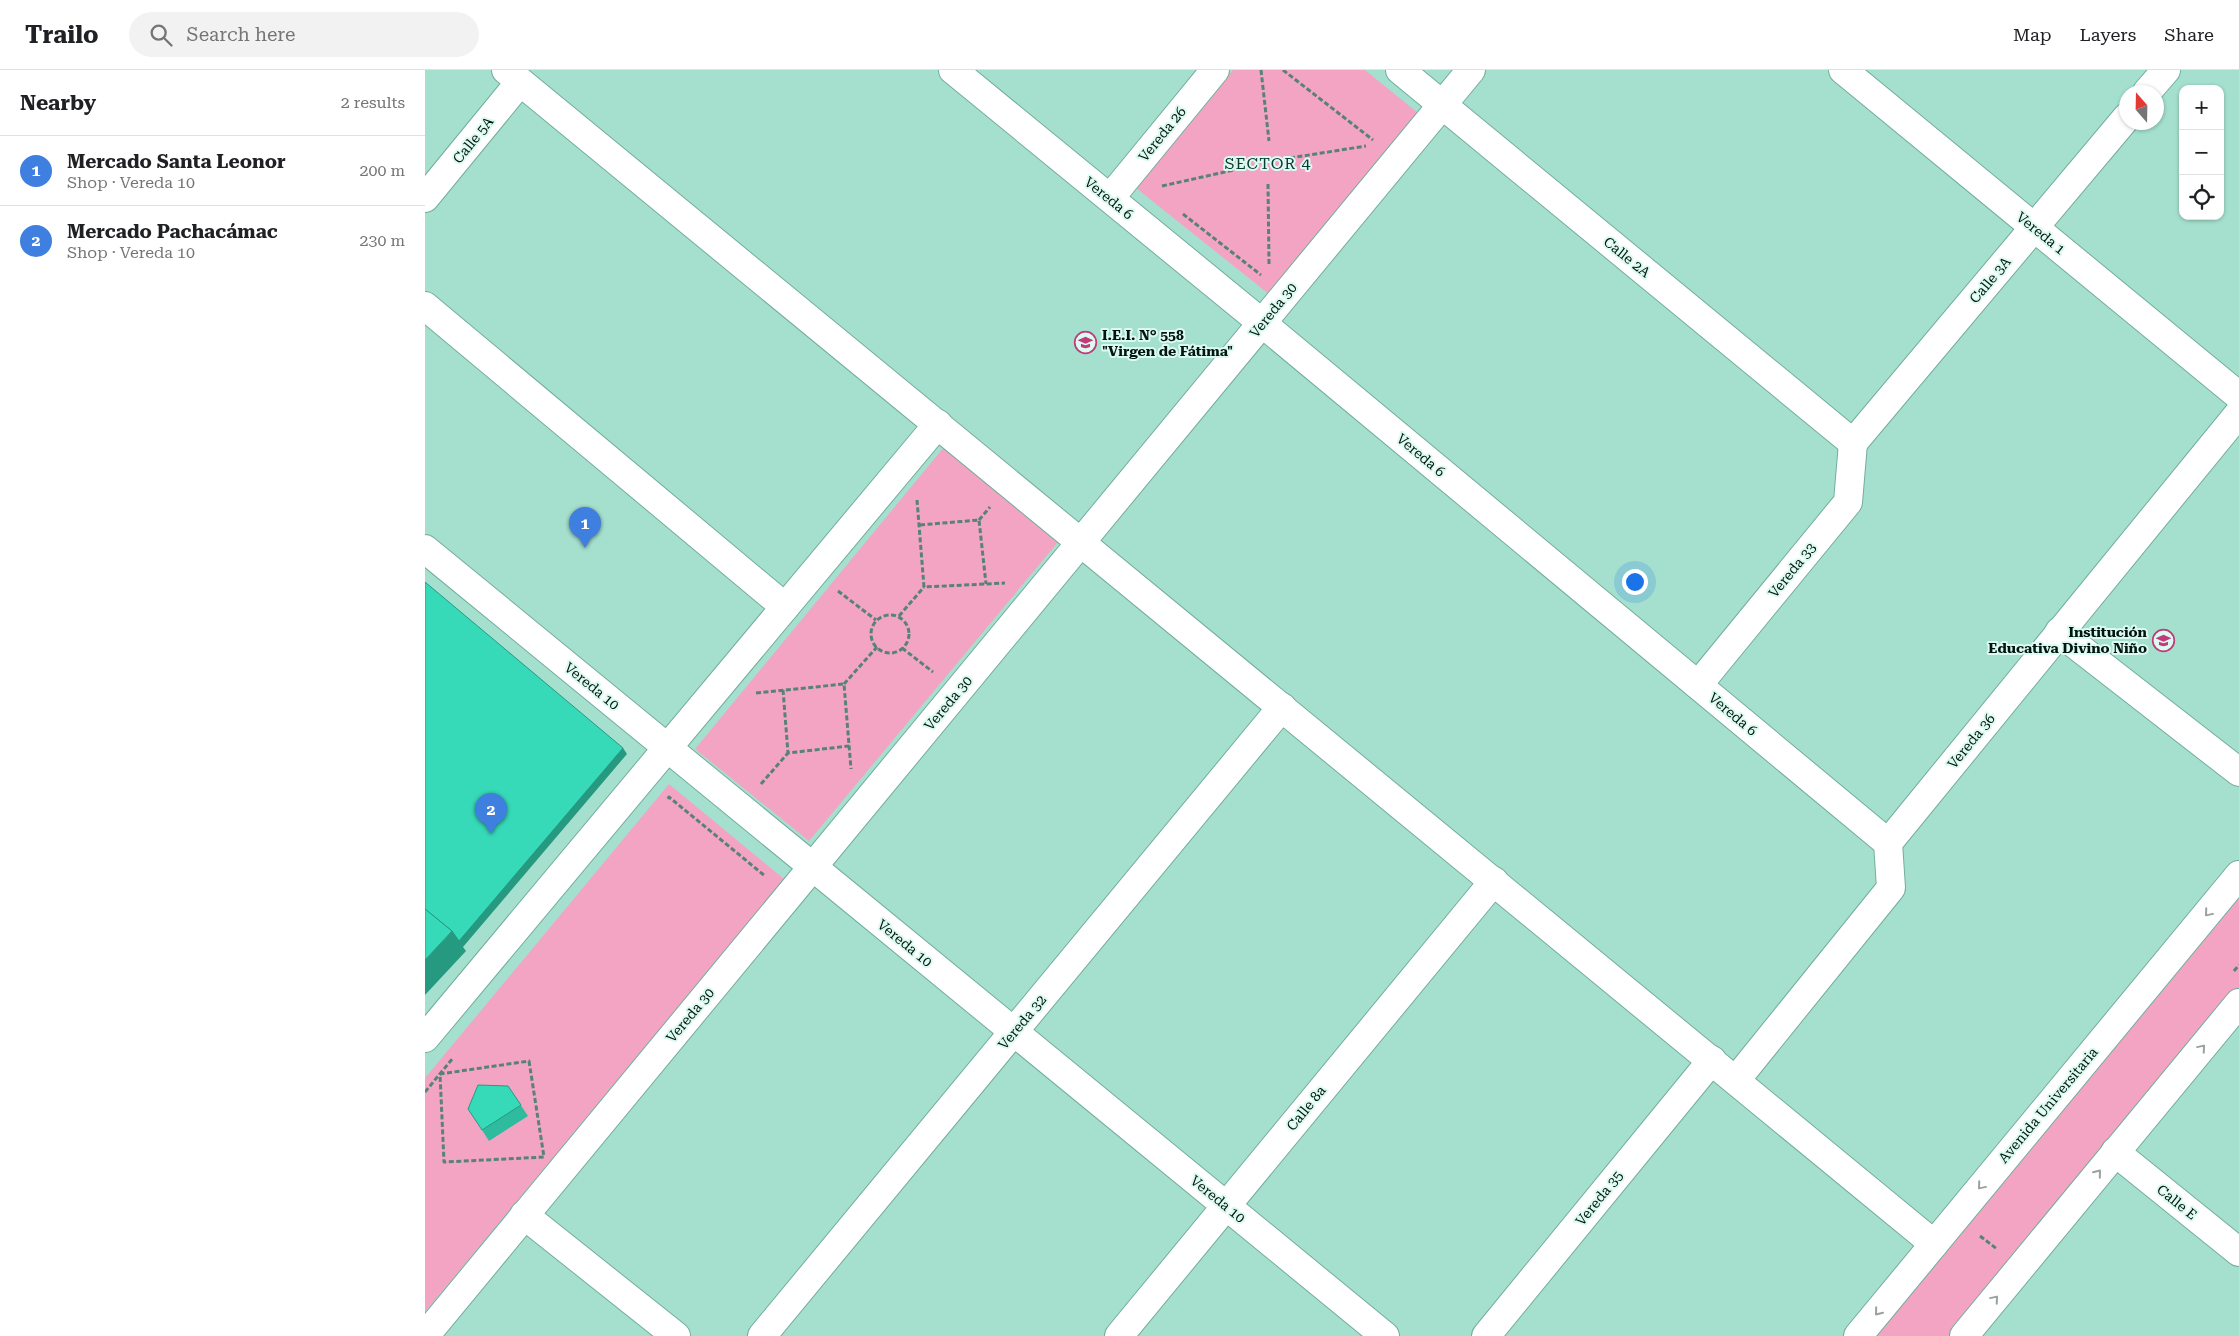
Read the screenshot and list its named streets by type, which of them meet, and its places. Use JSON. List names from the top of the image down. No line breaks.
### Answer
{"streets":{"street":["Vereda 26","Calle 5A","Vereda 6","Vereda 1","Calle 2A","Calle 3A","Vereda 30","Vereda 33","Vereda 10","Vereda 36","Vereda 32","Avenida Universitaria","Calle 8a","Vereda 35","Calle E"]},"crossings":[["Vereda 26","Vereda 6"],["Vereda 6","Vereda 30"],["Vereda 6","Vereda 33"],["Vereda 6","Vereda 36"],["Vereda 1","Calle 3A"],["Calle 2A","Calle 3A"],["Calle 2A","Vereda 30"],["Calle 2A","Vereda 33"],["Calle 3A","Vereda 33"],["Vereda 30","Vereda 10"],["Vereda 10","Vereda 32"],["Vereda 10","Calle 8a"]],"districts":["SECTOR 4"],"places":{"school or university":["I.E.I. N° 558 \"Virgen de Fátima\"","Institución Educativa Divino Niño"]},"north":"top","page":{"header":"Trailo","search":"Search here","nav":["Map","Layers","Share"],"heading":["Nearby","2 results"],"map_buttons":["+","−"],"list":[{"mark":"1","name":"Mercado Santa Leonor","note":"Shop · Vereda 10","value":"200 m"},{"mark":"2","name":"Mercado Pachacámac","note":"Shop · Vereda 10","value":"230 m"}],"pins":["1","2"]}}
